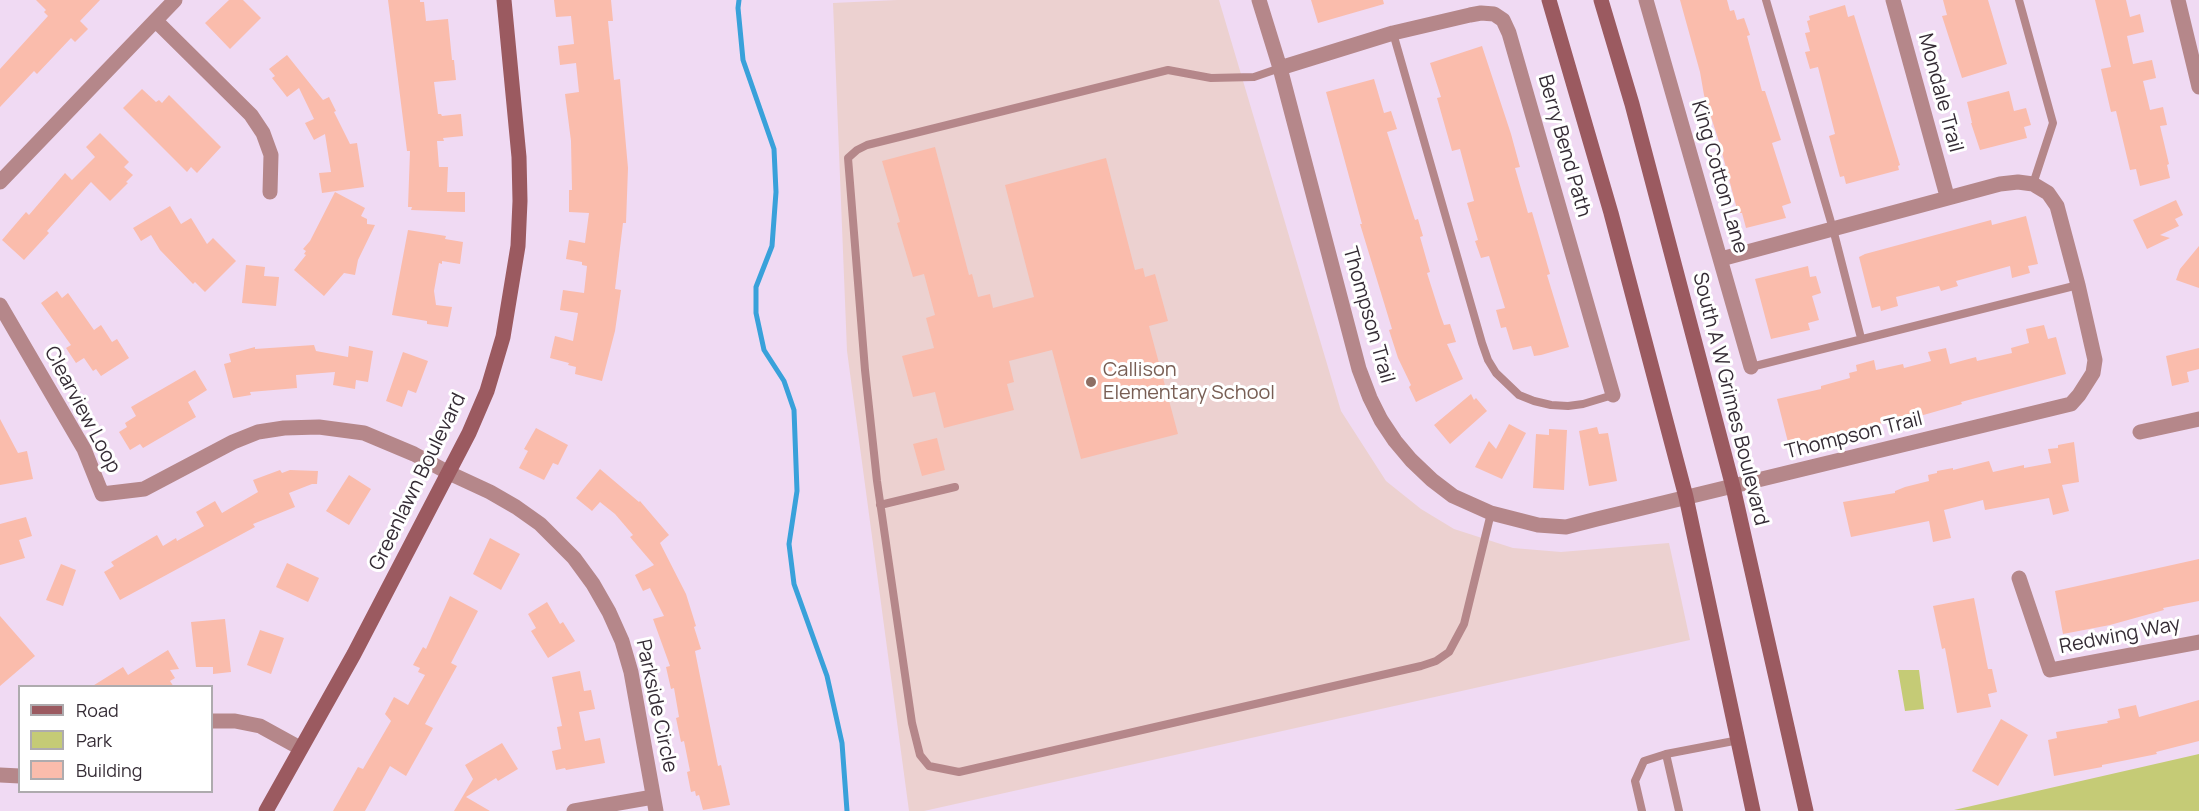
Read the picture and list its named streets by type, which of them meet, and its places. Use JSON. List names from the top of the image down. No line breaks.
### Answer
{"streets":{"main road":["South A W Grimes Boulevard","Greenlawn Boulevard"],"street":["Mondale Trail","Berry Bend Path","King Cotton Lane","Thompson Trail","Clearview Loop","Redwing Way","Parkside Circle"]},"crossings":[["Thompson Trail","South A W Grimes Boulevard"],["Clearview Loop","Greenlawn Boulevard"],["Clearview Loop","Parkside Circle"],["Greenlawn Boulevard","Parkside Circle"]],"places":["Callison Elementary School"],"legend":["Road","Park","Building"]}
